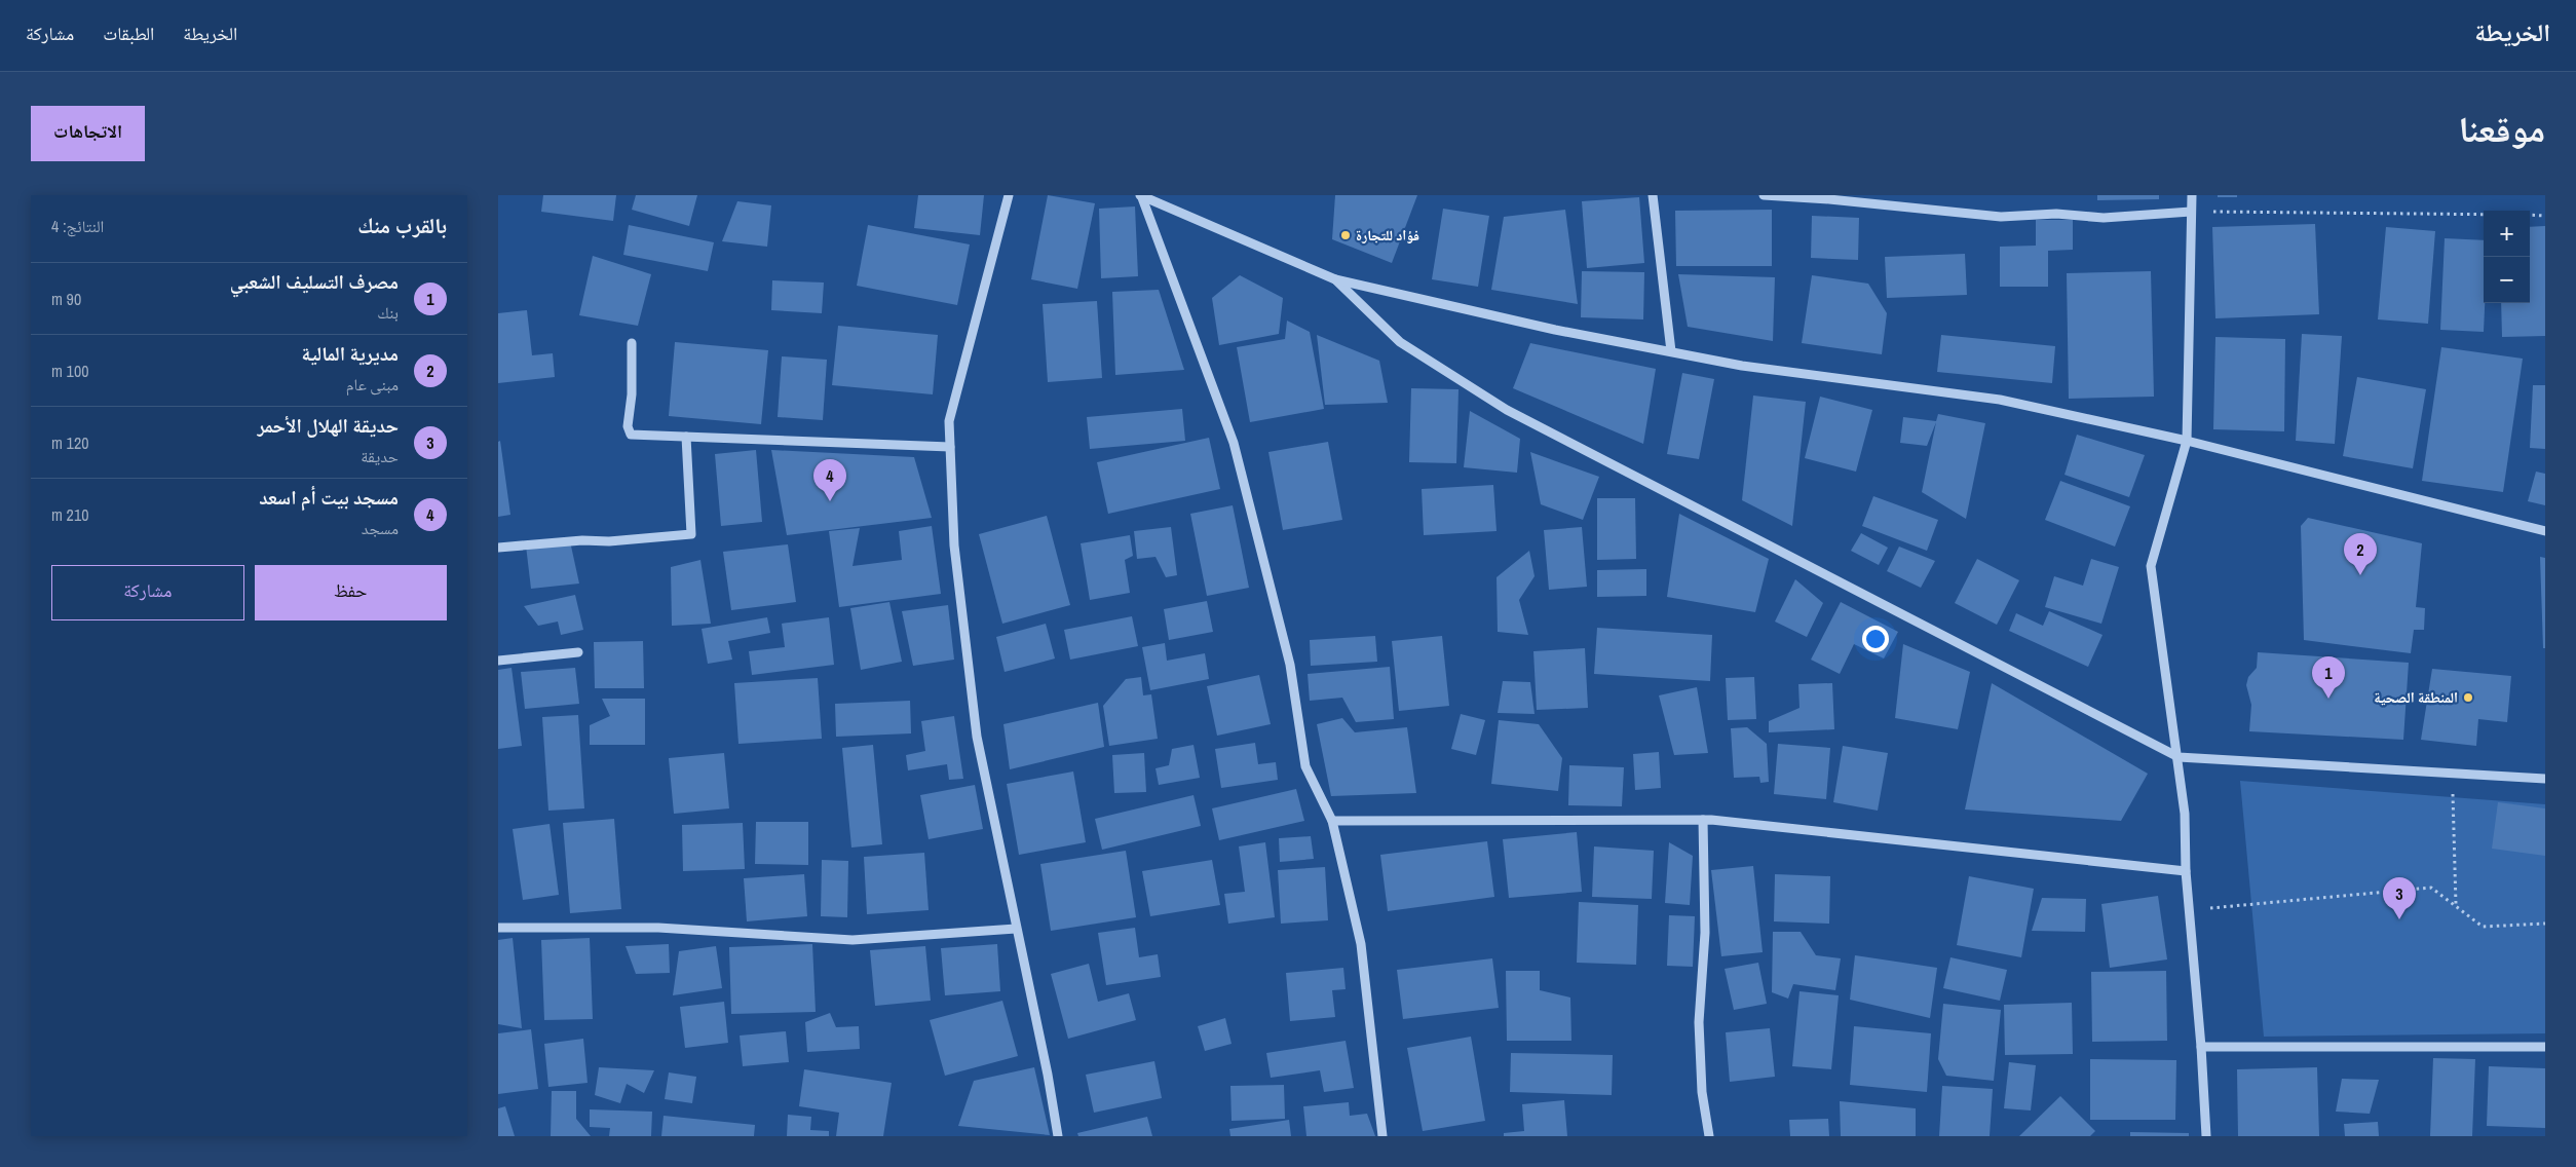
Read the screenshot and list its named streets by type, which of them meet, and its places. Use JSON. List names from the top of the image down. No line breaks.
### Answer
{"places":["فؤاد للتجارة","المنطقة الصحية"],"page":{"header":"الخريطة","nav":["الخريطة","الطبقات","مشاركة"],"title":"موقعنا","buttons":["الاتجاهات",["حفظ","مشاركة"]],"heading":["بالقرب منك","النتائج: 4"],"map_buttons":["+","−"],"list":[{"mark":"1","name":"مصرف التسليف الشعبي","note":"بنك","value":"90 m"},{"mark":"2","name":"مديرية المالية","note":"مبنى عام","value":"100 m"},{"mark":"3","name":"حديقة الهلال الأحمر","note":"حديقة","value":"120 m"},{"mark":"4","name":"مسجد بيت أم اسعد","note":"مسجد","value":"210 m"}],"pins":["4","2","1","3"]}}
